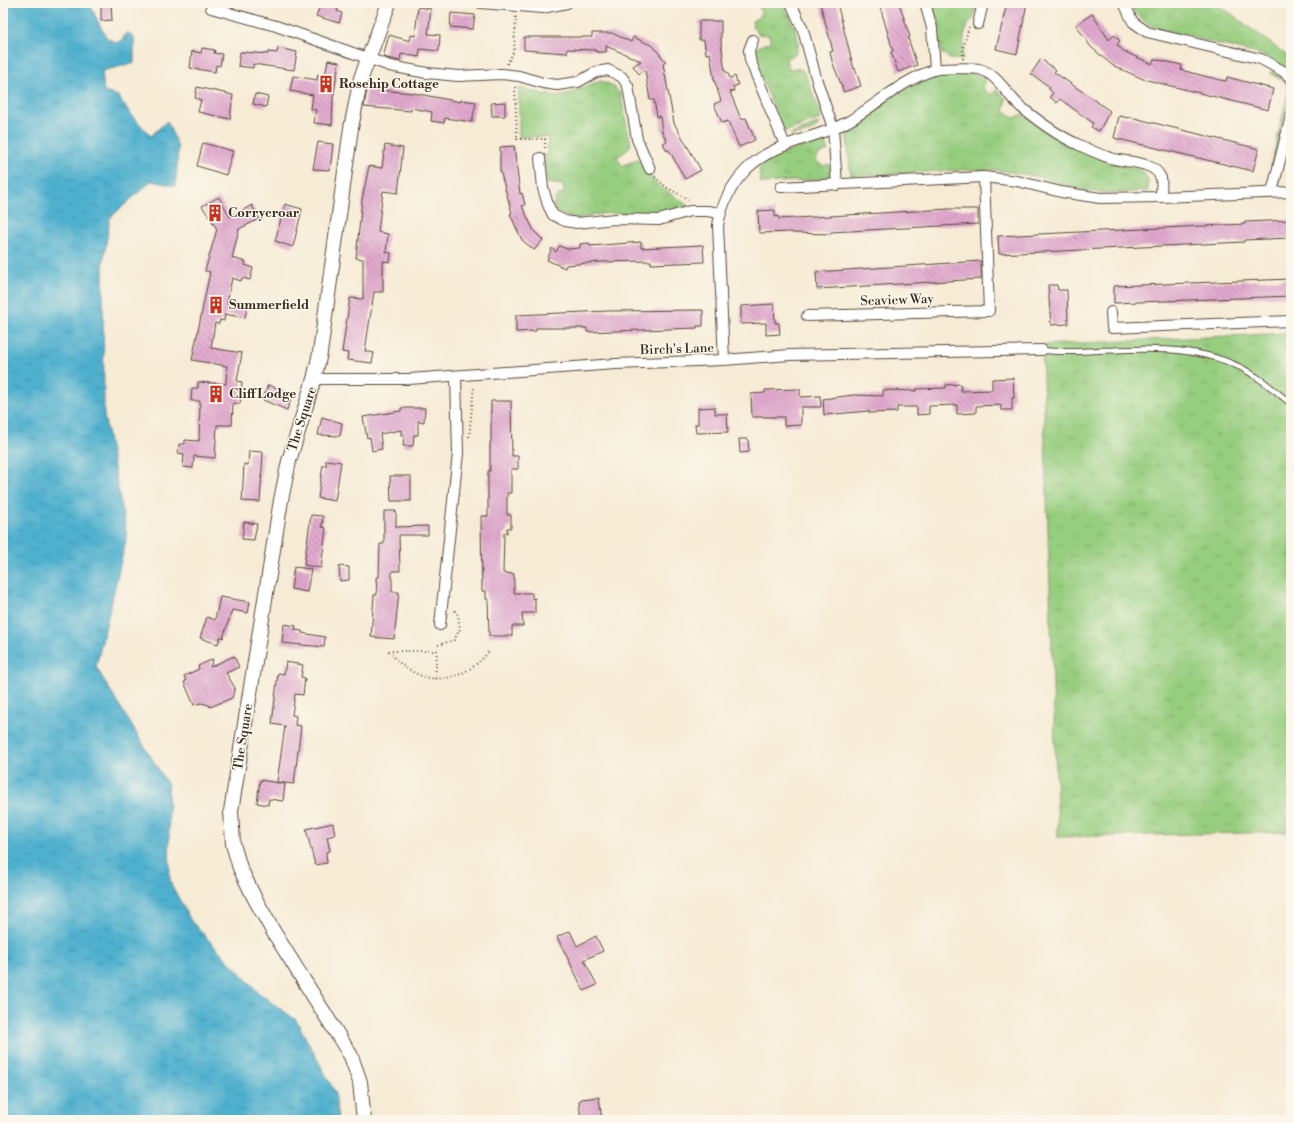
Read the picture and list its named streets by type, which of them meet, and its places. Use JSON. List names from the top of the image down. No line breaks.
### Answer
{"streets":{"main road":["The Square"],"street":["Seaview Way","Birch's Lane"]},"crossings":[["Birch's Lane","The Square"]],"places":{"building":["Rosehip Cottage","Corrycroar","Summerfield","Cliff Lodge"]}}
